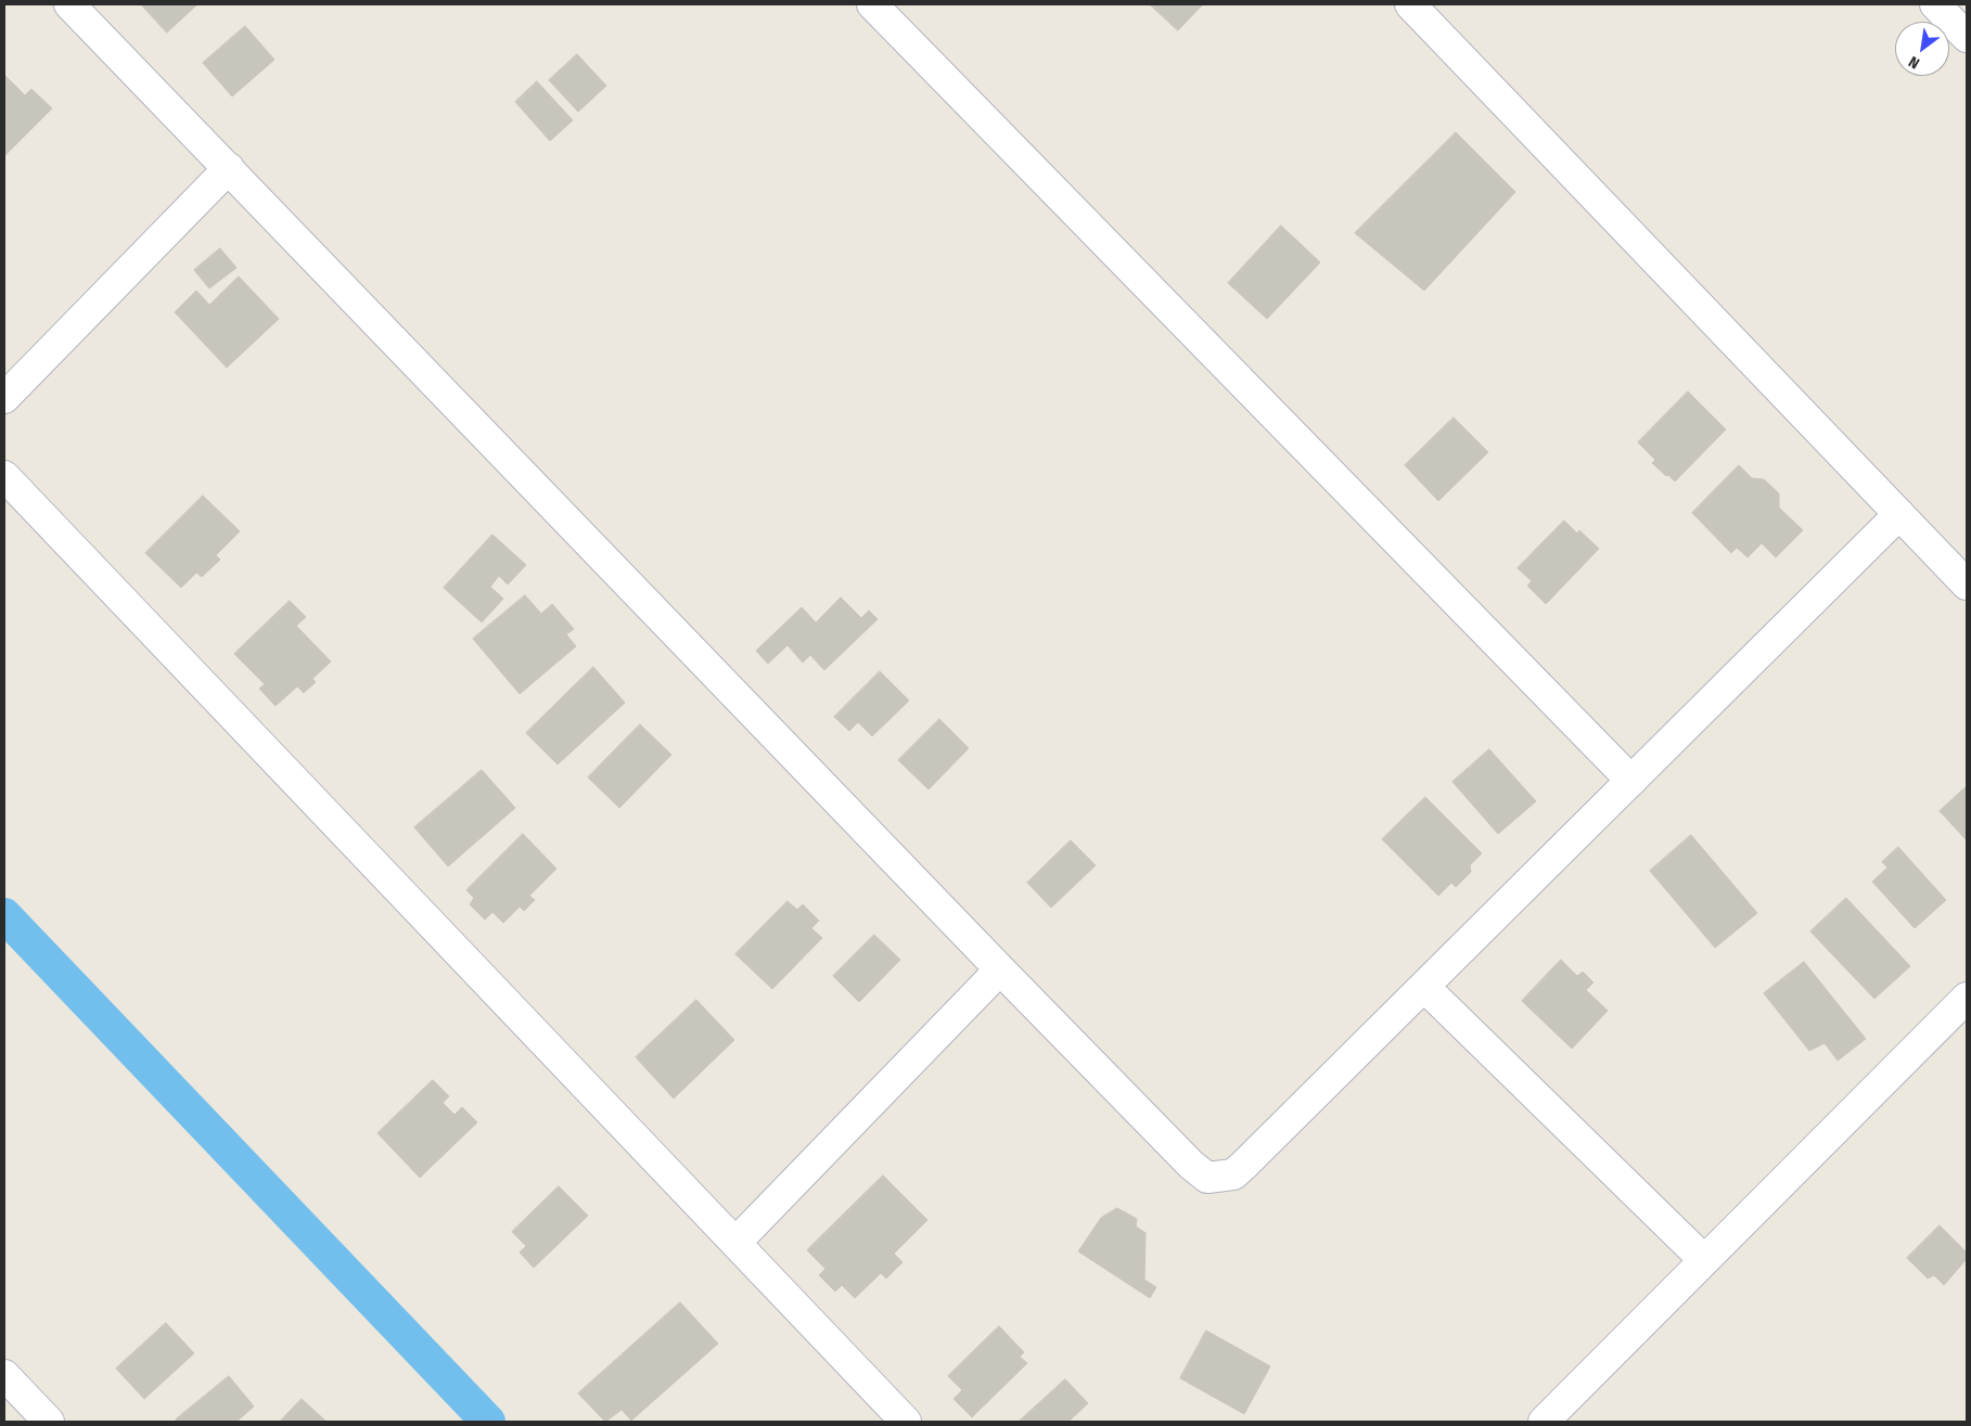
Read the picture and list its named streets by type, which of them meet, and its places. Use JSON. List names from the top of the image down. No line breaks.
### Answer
{"north":"bottom left"}
